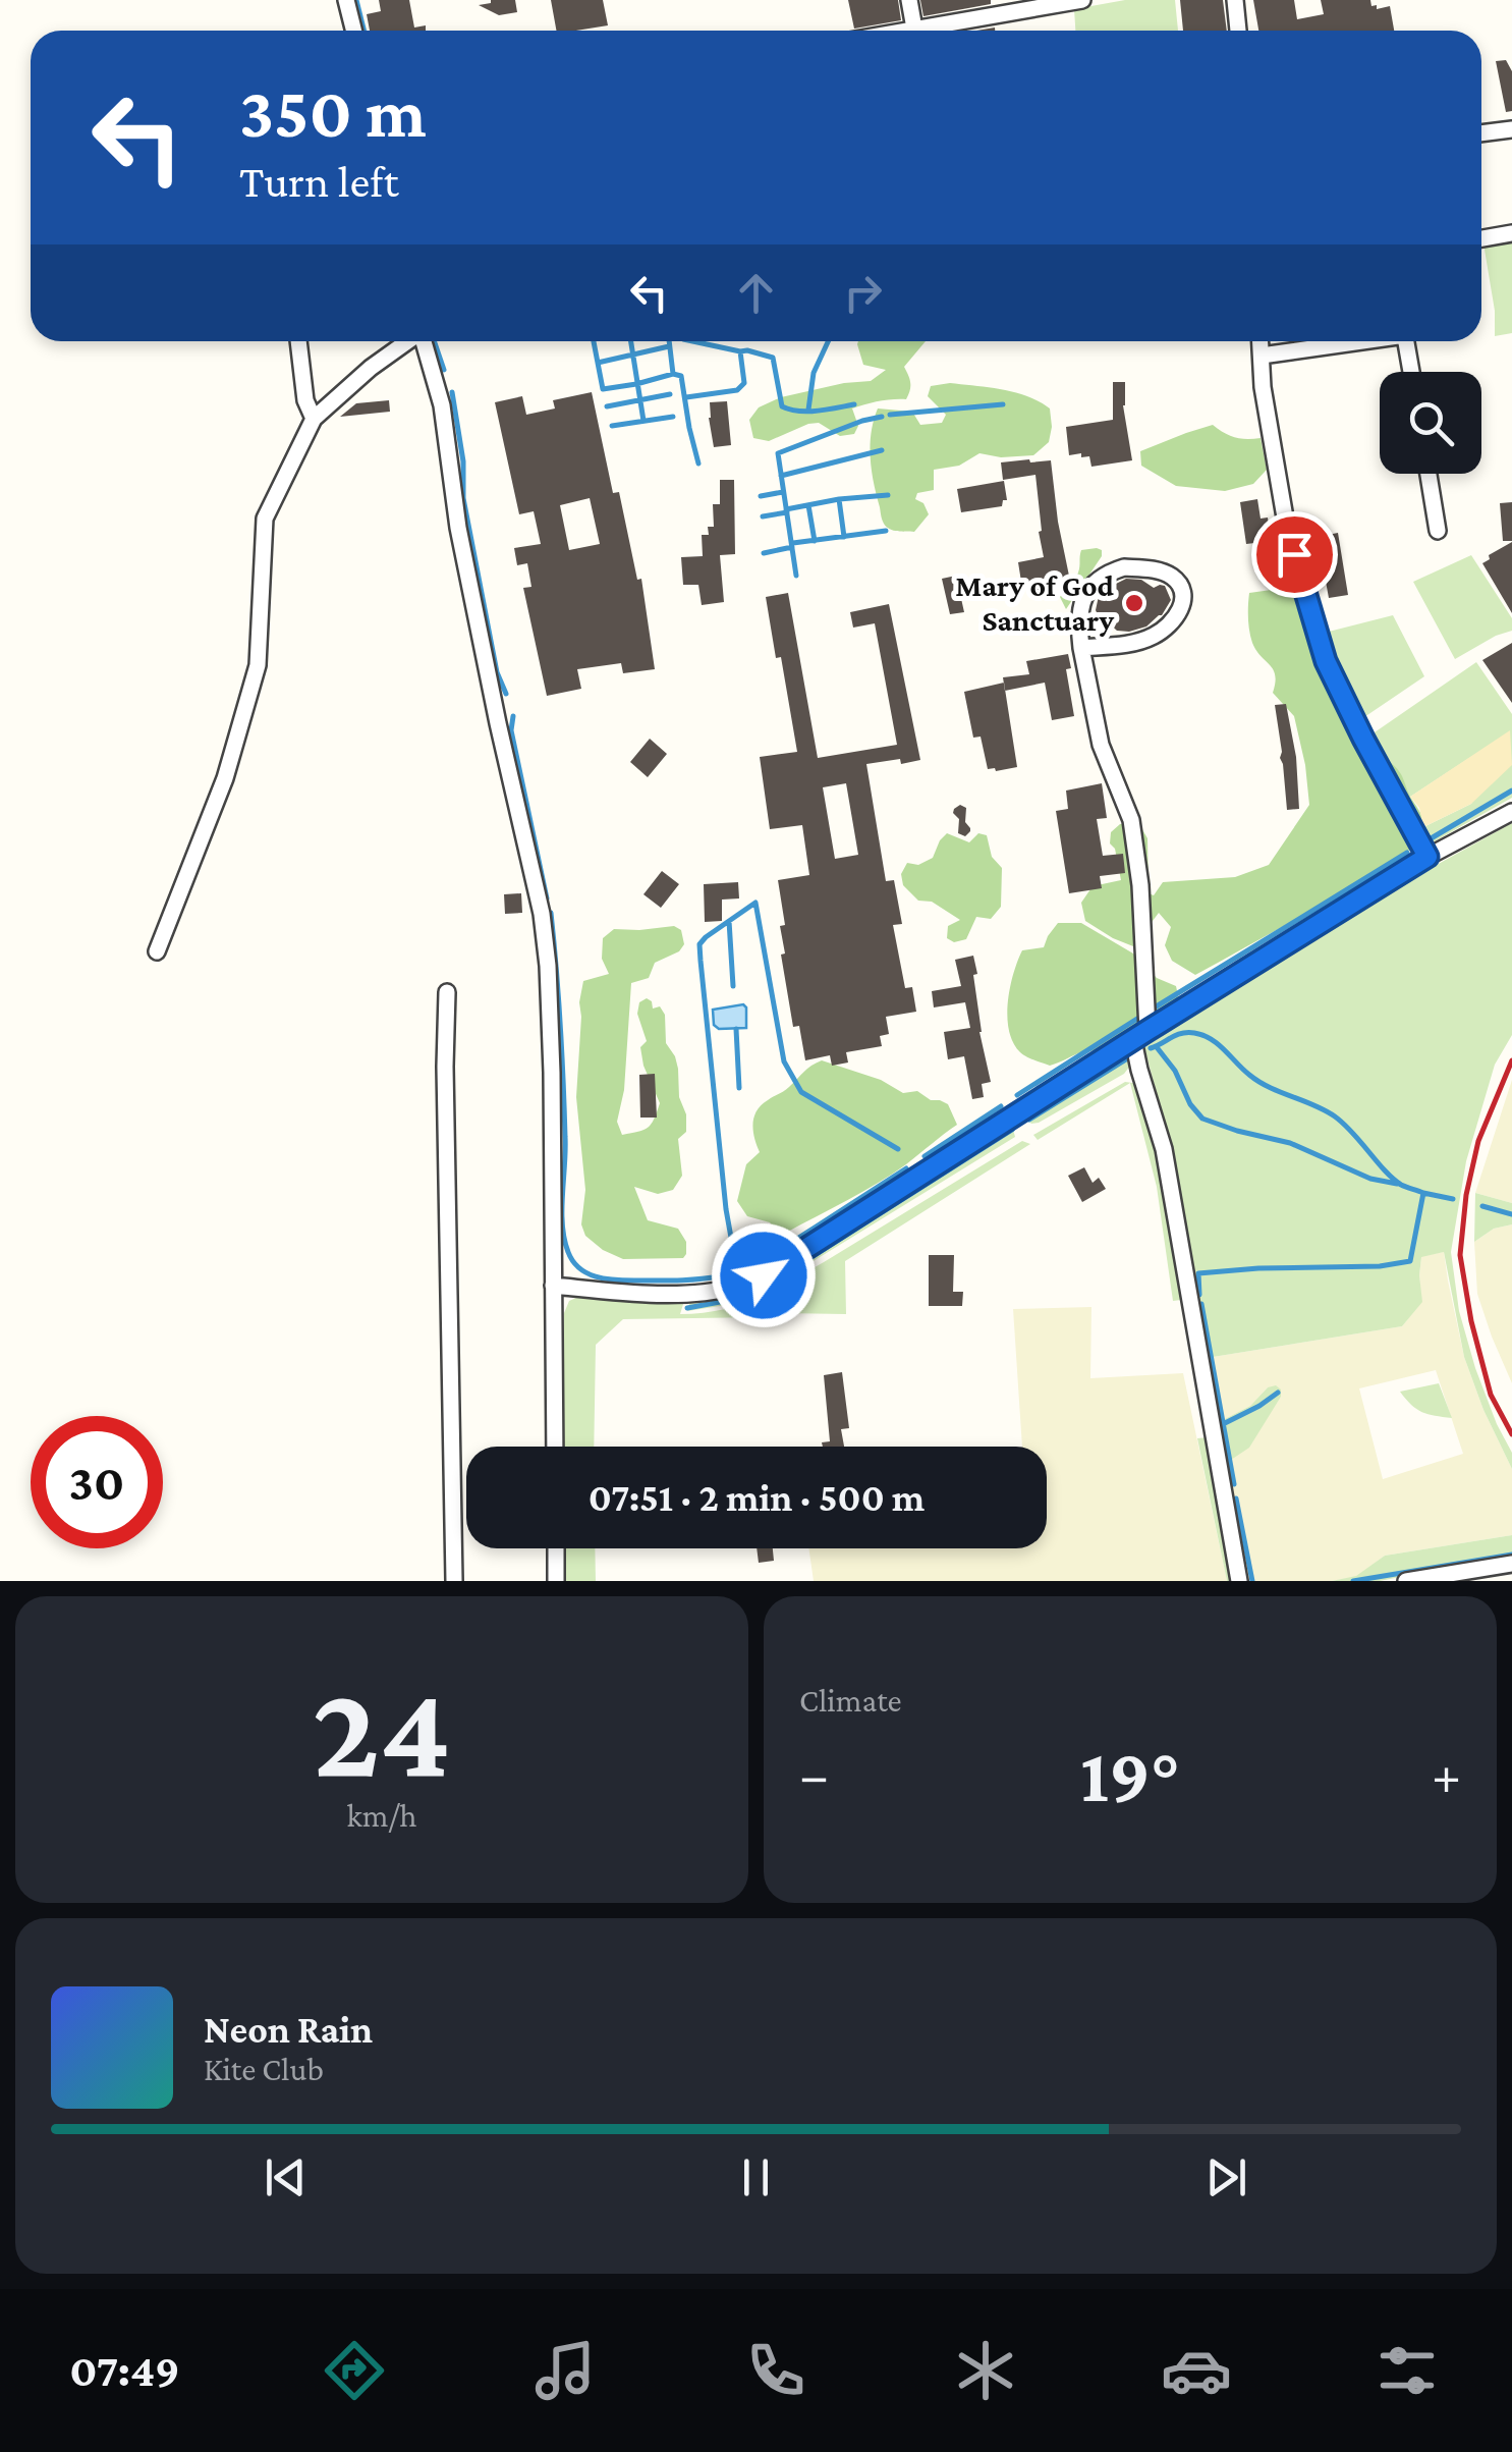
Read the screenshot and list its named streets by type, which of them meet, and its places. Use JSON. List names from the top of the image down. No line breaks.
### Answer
{"places":["Mary of God Sanctuary"],"page":{"turn":["350 m","Turn left"],"limit":"30","trip":"07:51 · 2 min · 500 m","tile":[["24","km/h"],"Climate"],"heat":["−","19°","+"],"song":["Neon Rain","Kite Club"],"tabs":"07:49"}}
